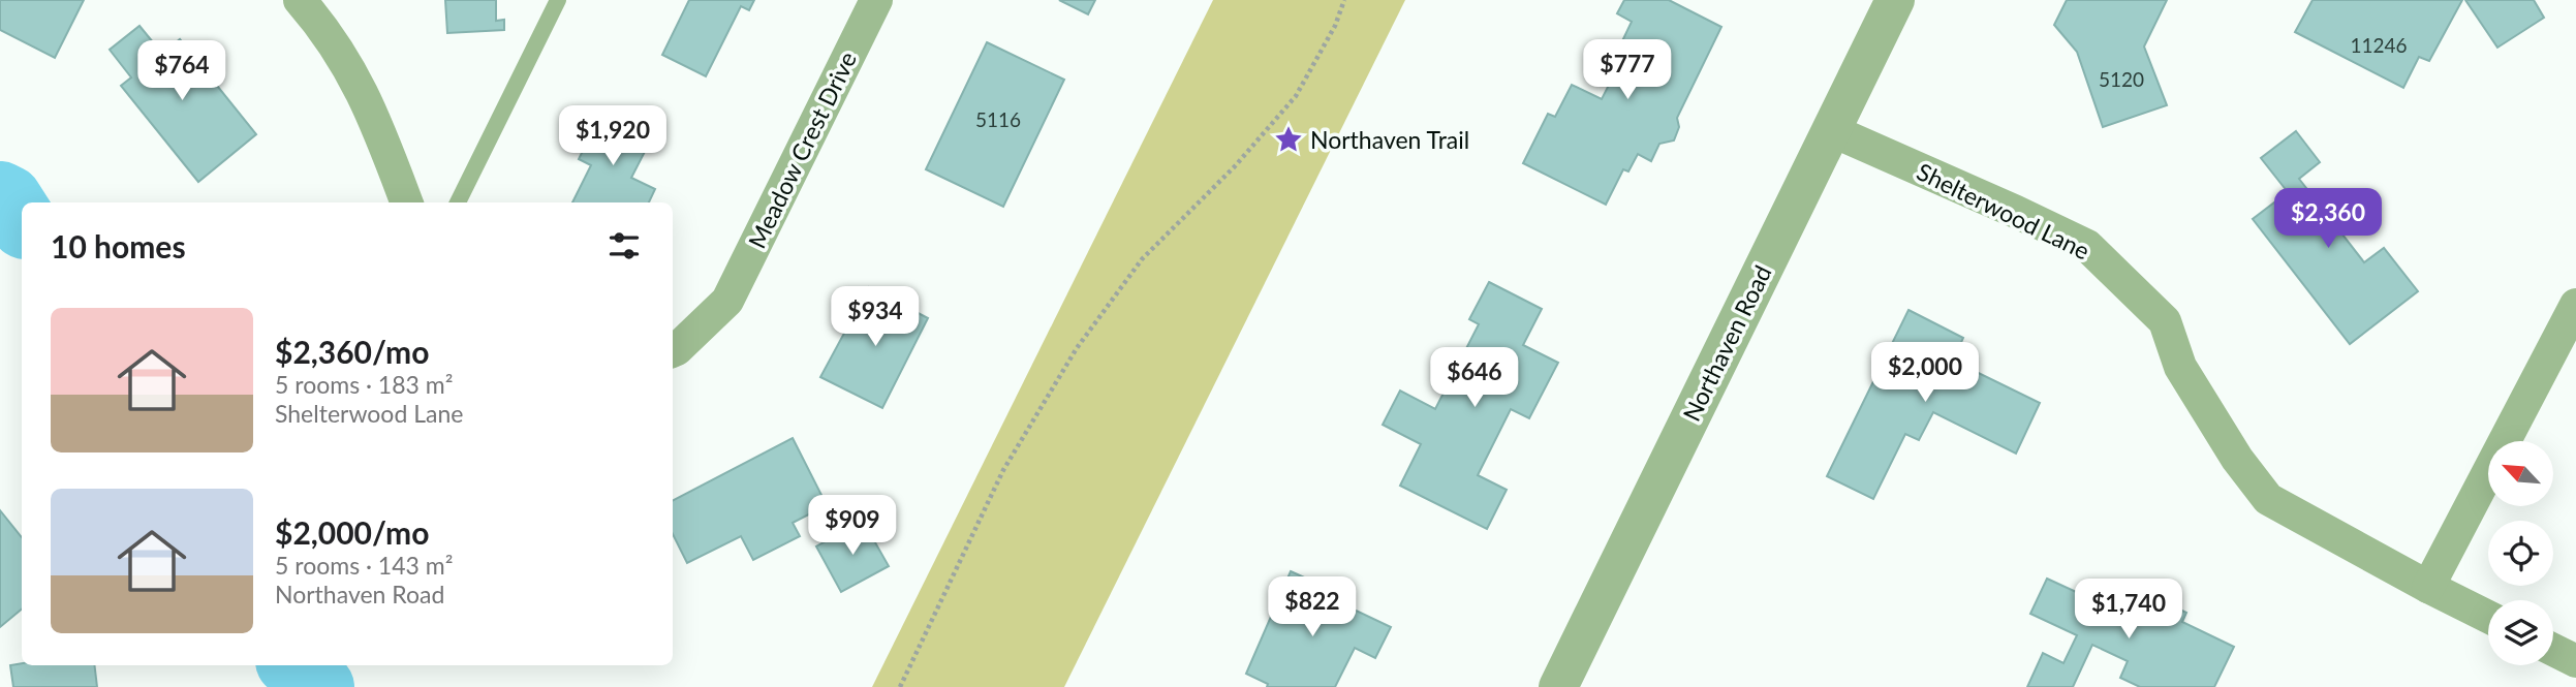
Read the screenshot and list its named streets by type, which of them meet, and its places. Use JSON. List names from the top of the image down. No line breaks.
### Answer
{"streets":{"street":["Meadow Crest Drive","Shelterwood Lane","Northaven Road"]},"crossings":[["Shelterwood Lane","Northaven Road"]],"places":{"place":["Northaven Trail"]},"house_numbers":["11246","5120","5116"],"north":"top left","page":{"price":["$777","$764","$1,920","$2,360","$934","$2,000","$646","$909","$822","$1,740"],"heading":"10 homes","list":[{"name":"$2,360/mo","note":"5 rooms · 183 m² · Shelterwood Lane"},{"name":"$2,000/mo","note":"5 rooms · 143 m² · Northaven Road"}]}}
